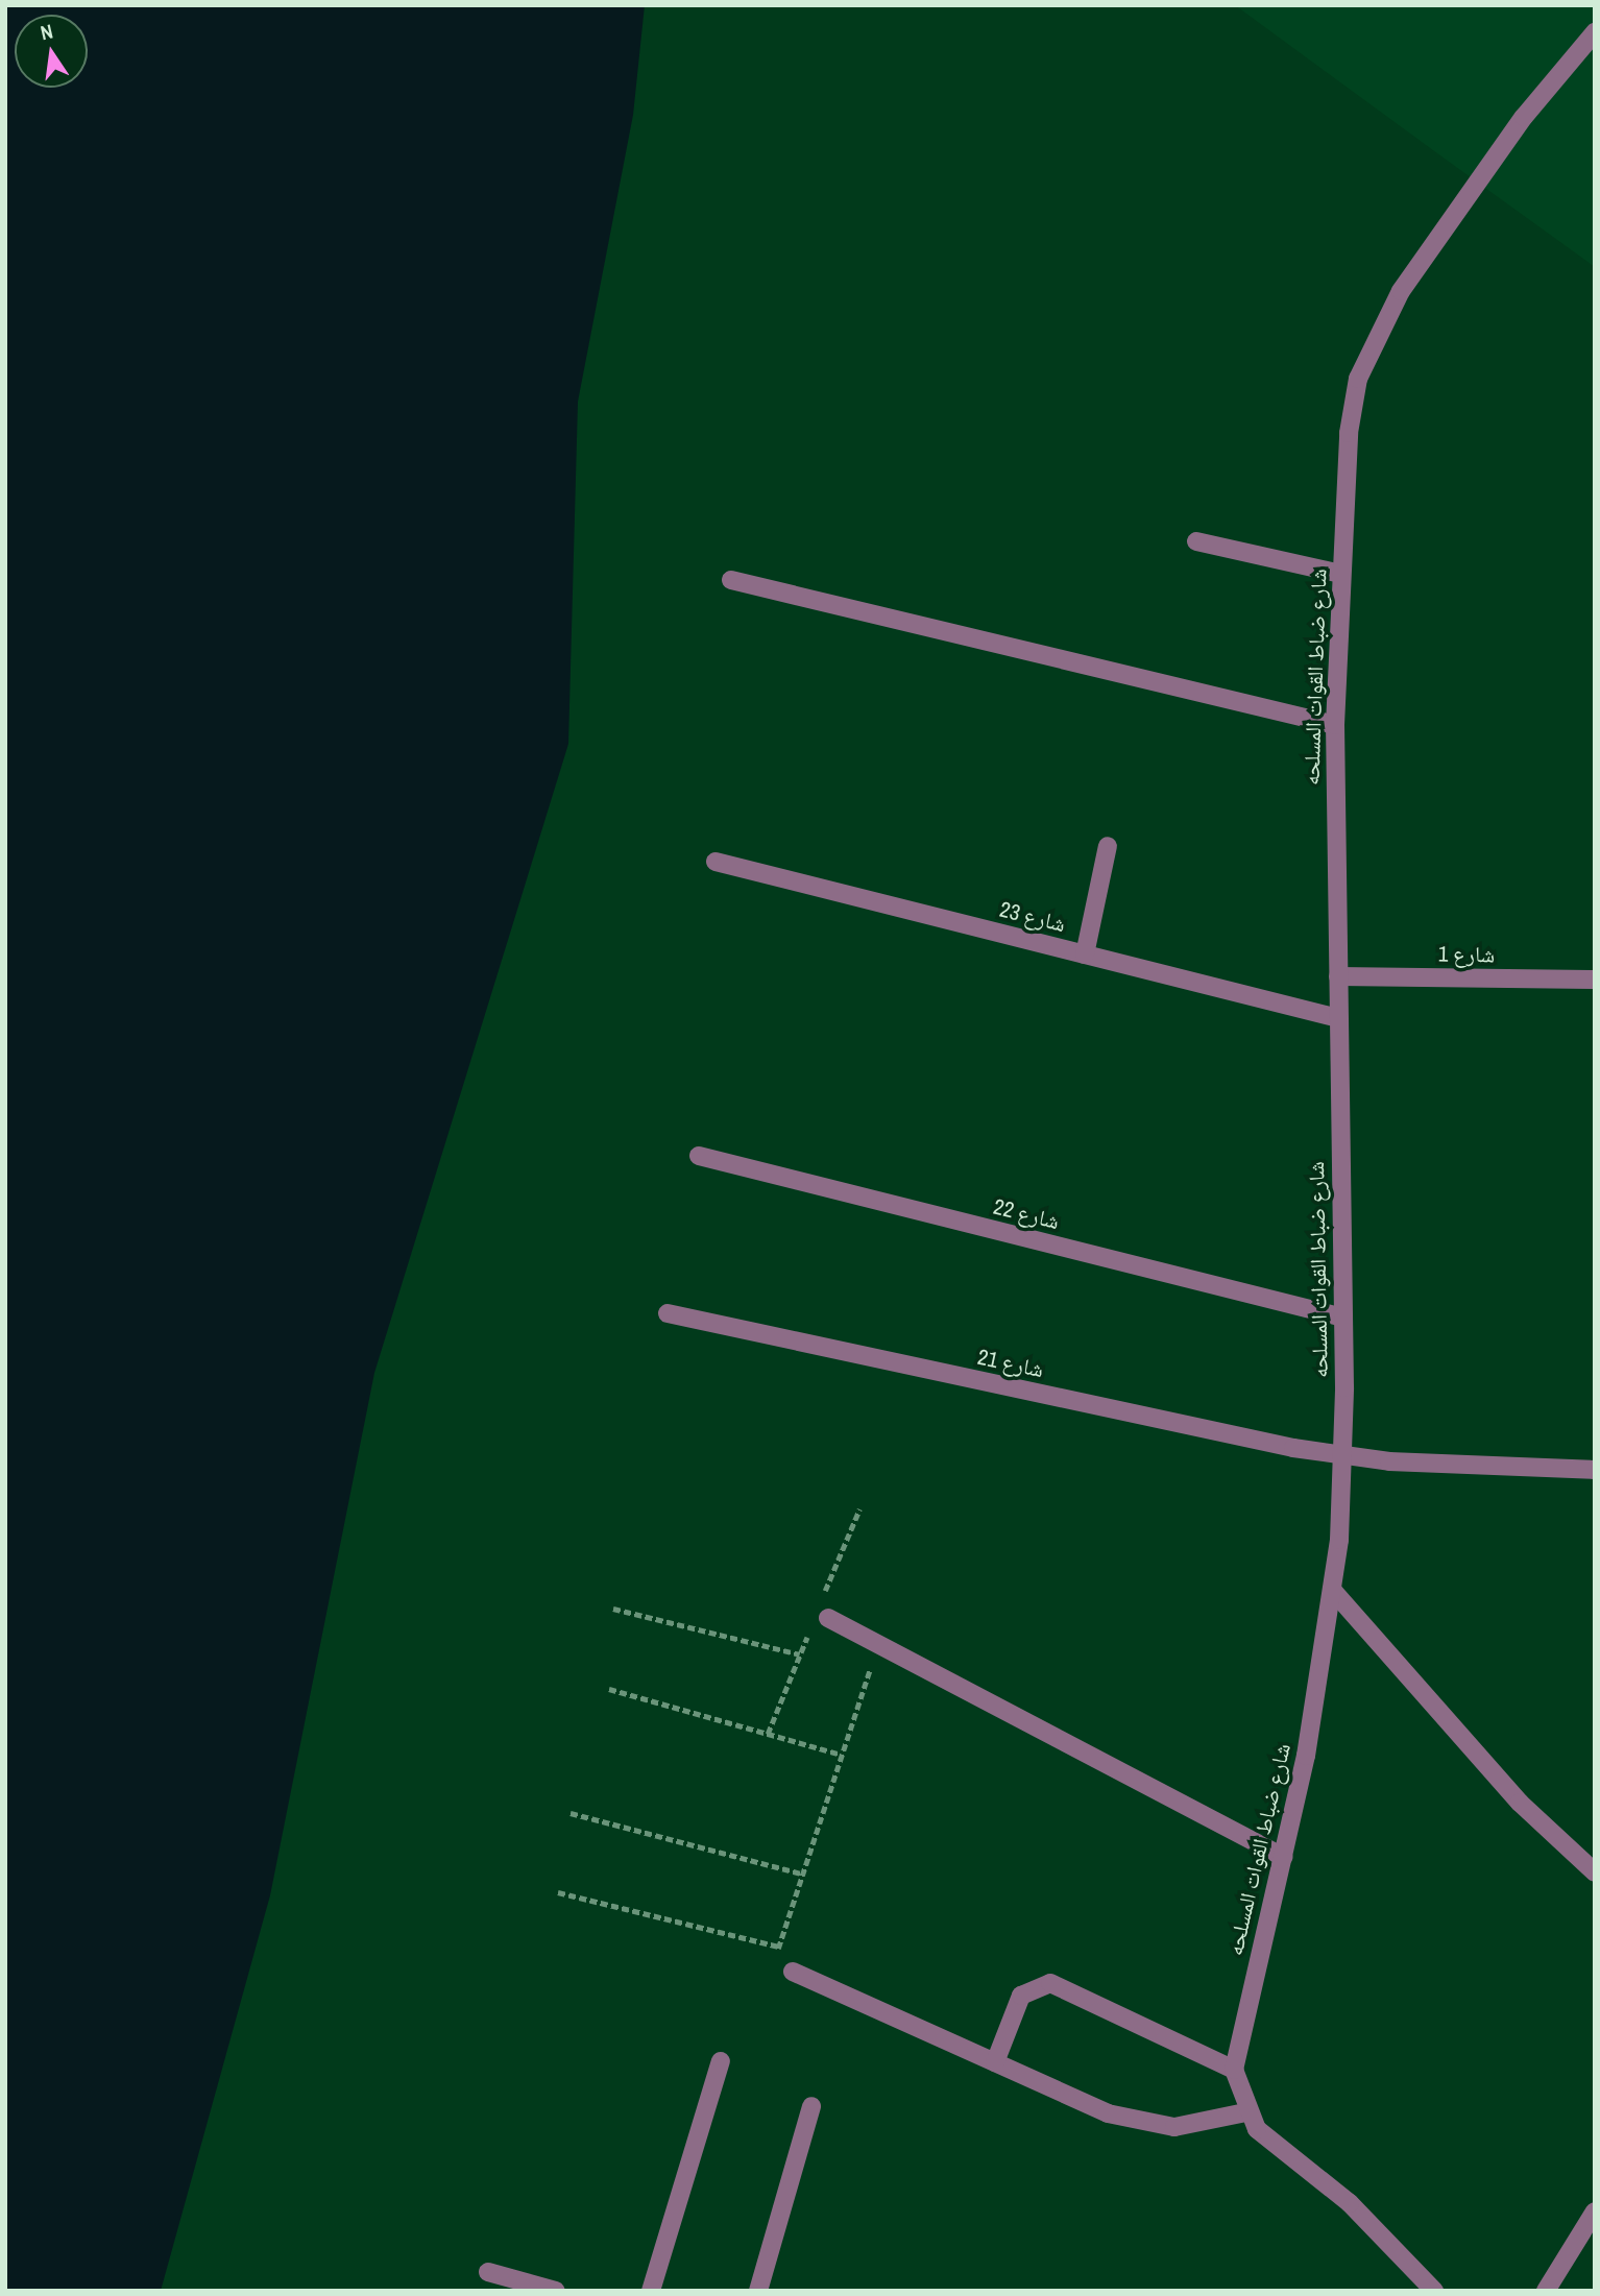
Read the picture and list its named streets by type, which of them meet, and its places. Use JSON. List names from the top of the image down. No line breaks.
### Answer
{"streets":{"street":["شارع ضباط القوات المسلحه","شارع 23","شارع 1","شارع 22","شارع 21"]},"crossings":[["شارع ضباط القوات المسلحه","شارع 23"],["شارع ضباط القوات المسلحه","شارع 1"],["شارع ضباط القوات المسلحه","شارع 22"],["شارع ضباط القوات المسلحه","شارع 21"]],"north":"top"}
